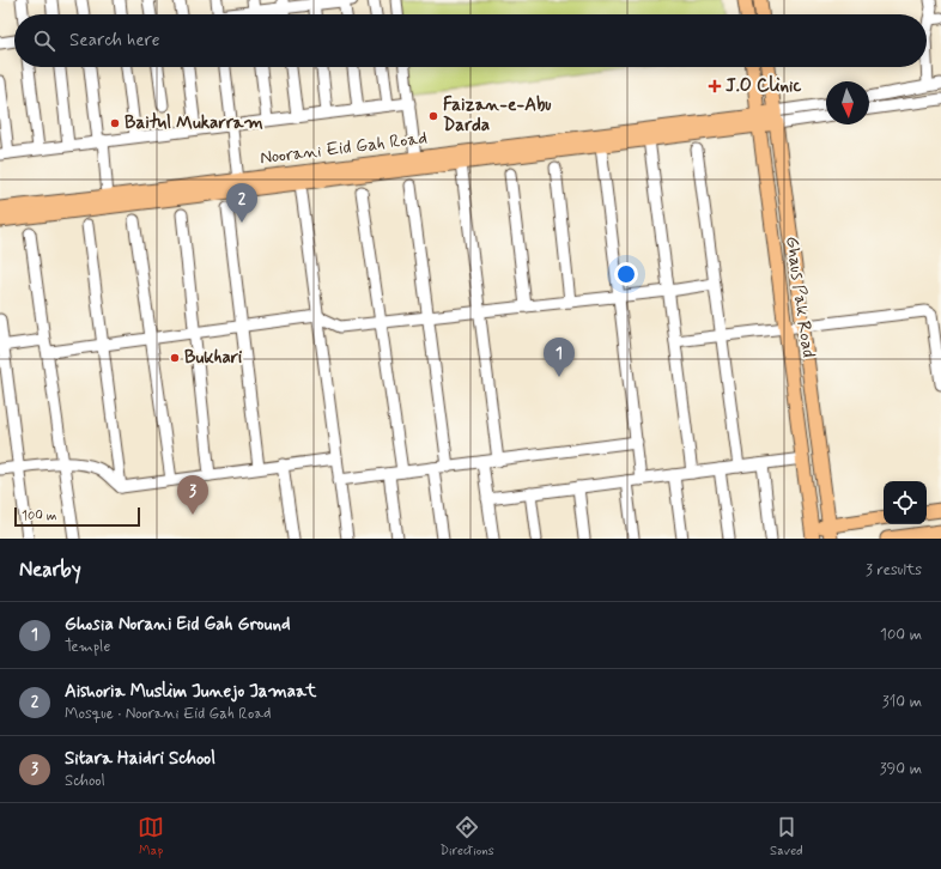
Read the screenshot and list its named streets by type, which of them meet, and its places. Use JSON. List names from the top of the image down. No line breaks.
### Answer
{"streets":{"main road":["Noorani Eid Gah Road","Ghaus Pak Road"]},"crossings":[["Noorani Eid Gah Road","Ghaus Pak Road"]],"places":{"health":["J.O Clinic"],"other":["Faizan-e-Abu Darda","Baitul Mukarram","Bukhari"]},"scale_bar":"100 m","north":"bottom","page":{"search":"Search here","pins":["2","1","3"],"scale":"100 m","heading":["Nearby","3 results"],"list":[{"mark":"1","name":"Ghosia Norani Eid Gah Ground","note":"Temple","value":"100 m"},{"mark":"2","name":"Aishoria Muslim Junejo Jamaat","note":"Mosque · Noorani Eid Gah Road","value":"310 m"},{"mark":"3","name":"Sitara Haidri School","note":"School","value":"390 m"}],"nav":["Map","Directions","Saved"]}}
